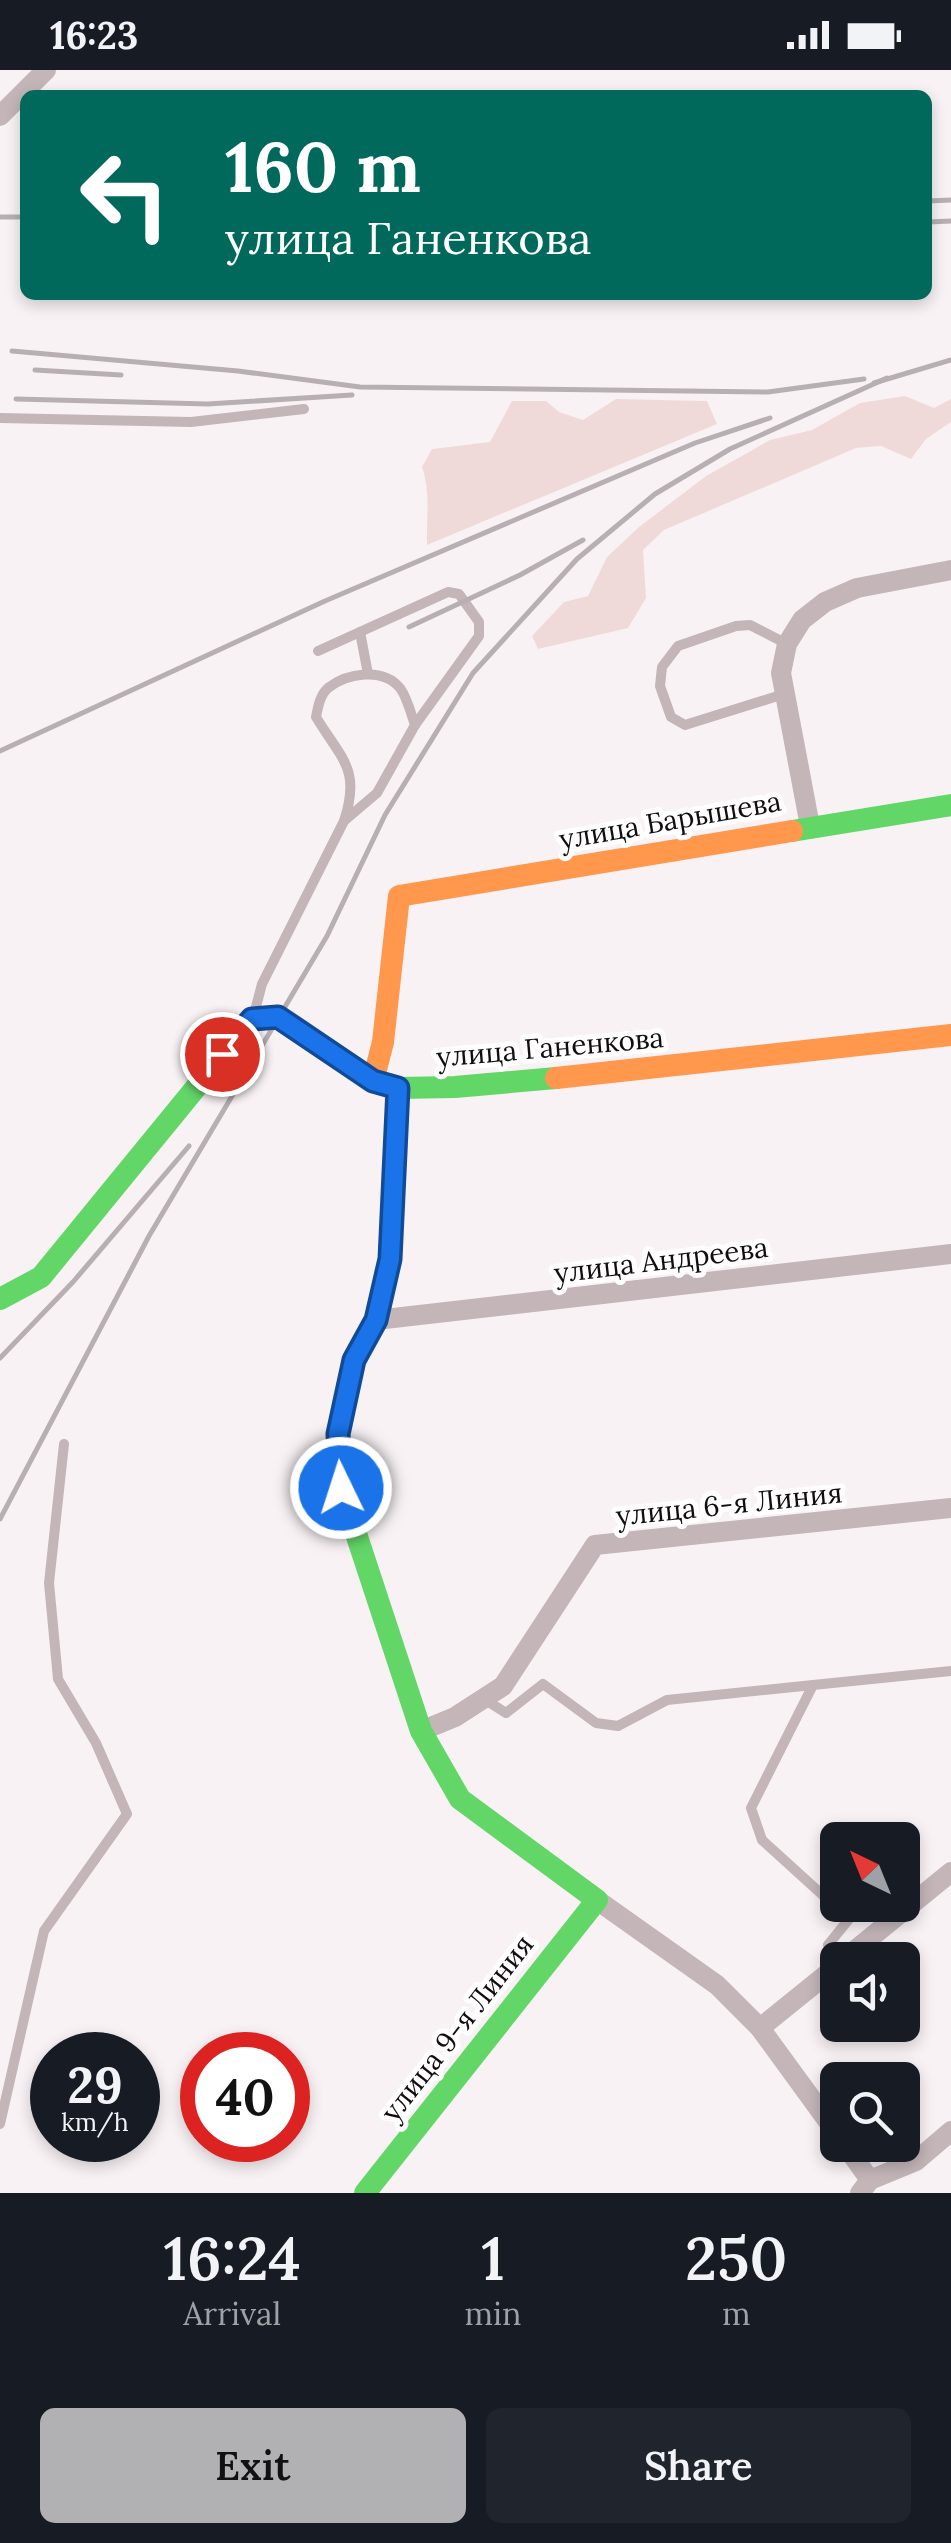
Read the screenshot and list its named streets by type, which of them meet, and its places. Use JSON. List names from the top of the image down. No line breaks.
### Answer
{"streets":{"street":["улица Барышева","улица Ганенкова","улица Андреева","улица 6-я Линия","улица 9-я Линия"]},"crossings":[["улица Барышева","улица Ганенкова"]],"north":"top left","page":{"status":"16:23","turn":["160 m","улица Ганенкова"],"speed":"29 km/h","limit":"40","eta":["16:24","Arrival","1","min","250","m"],"buttons":["Exit","Share"]}}
